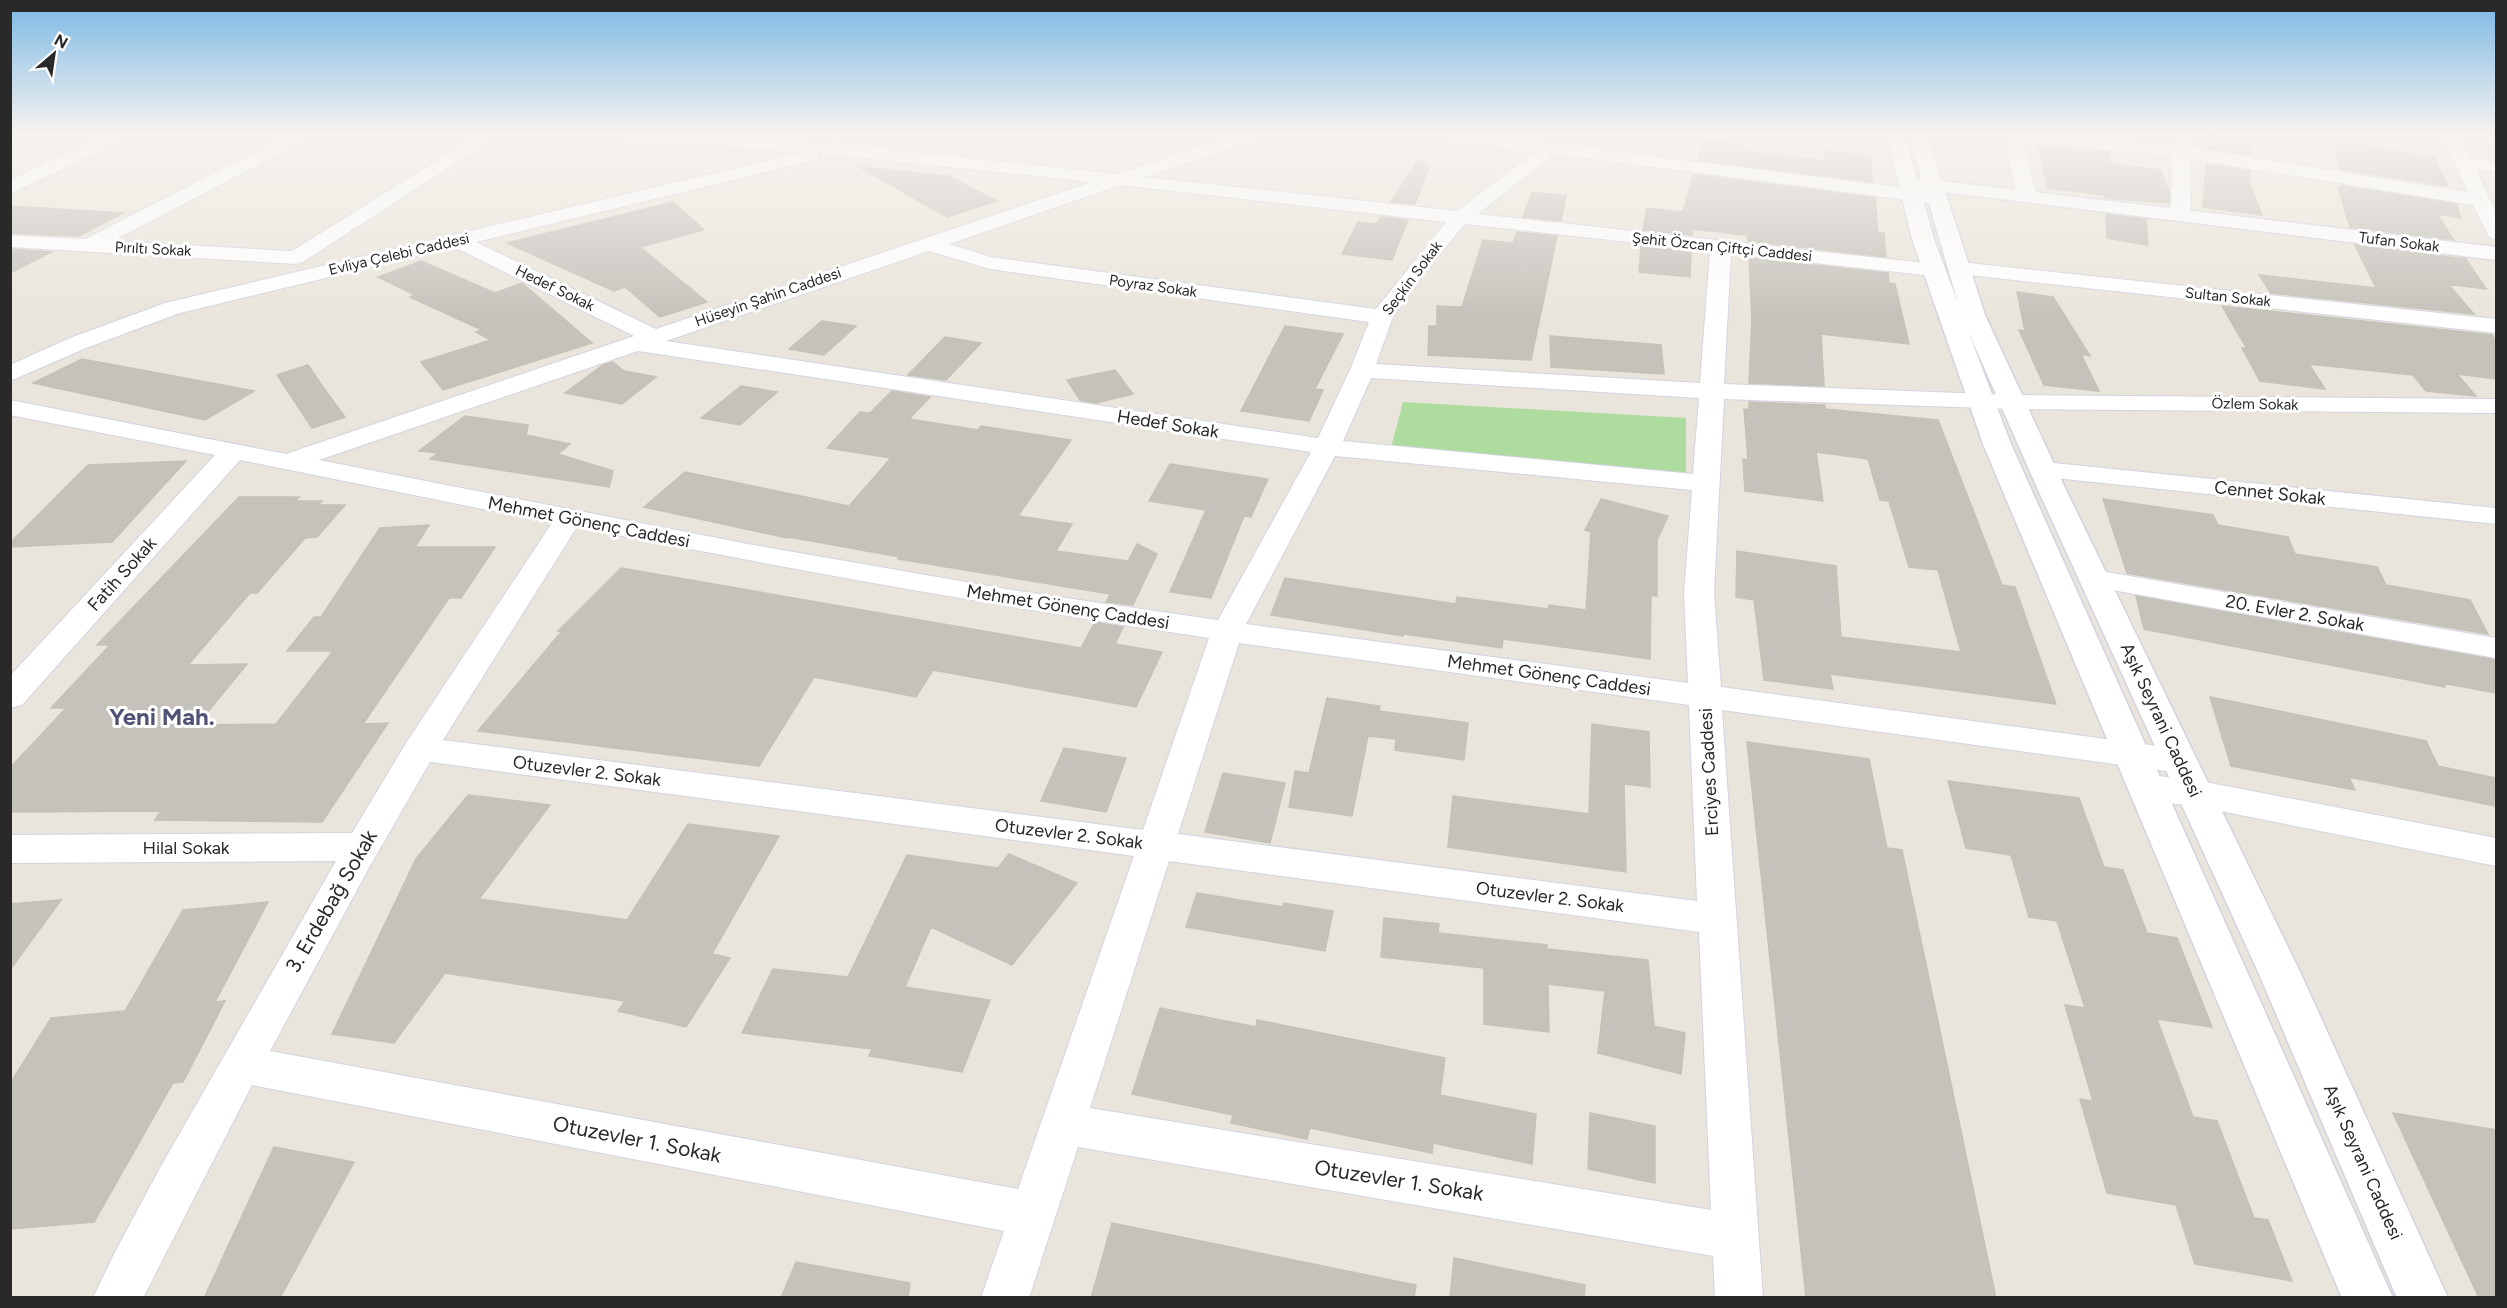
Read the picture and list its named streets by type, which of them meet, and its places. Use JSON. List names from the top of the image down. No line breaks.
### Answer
{"streets":{"main road":["Tufan Sokak","Aşık Seyrani Caddesi"],"street":["Şehit Özcan Çiftçi Caddesi","Pırıltı Sokak","Evliya Çelebi Caddesi","Seçkin Sokak","Poyraz Sokak","Hedef Sokak","Hüseyin Şahin Caddesi","Sultan Sokak","Özlem Sokak","Cennet Sokak","Mehmet Gönenç Caddesi","Fatih Sokak","20. Evler 2. Sokak","Otuzevler 2. Sokak","Erciyes Caddesi","Hilal Sokak","3. Erdebağ Sokak","Otuzevler 1. Sokak"]},"crossings":[["Şehit Özcan Çiftçi Caddesi","Seçkin Sokak"],["Şehit Özcan Çiftçi Caddesi","Sultan Sokak"],["Şehit Özcan Çiftçi Caddesi","Erciyes Caddesi"],["Pırıltı Sokak","Evliya Çelebi Caddesi"],["Evliya Çelebi Caddesi","Hedef Sokak"],["Seçkin Sokak","Poyraz Sokak"],["Seçkin Sokak","Hedef Sokak"],["Seçkin Sokak","Özlem Sokak"],["Seçkin Sokak","Mehmet Gönenç Caddesi"],["Seçkin Sokak","Otuzevler 2. Sokak"],["Seçkin Sokak","Otuzevler 1. Sokak"],["Poyraz Sokak","Hüseyin Şahin Caddesi"],["Hedef Sokak","Hüseyin Şahin Caddesi"],["Hedef Sokak","Erciyes Caddesi"],["Hüseyin Şahin Caddesi","Mehmet Gönenç Caddesi"],["Özlem Sokak","Aşık Seyrani Caddesi"],["Özlem Sokak","Erciyes Caddesi"],["Cennet Sokak","Aşık Seyrani Caddesi"],["Mehmet Gönenç Caddesi","Fatih Sokak"],["Mehmet Gönenç Caddesi","Aşık Seyrani Caddesi"],["Mehmet Gönenç Caddesi","Erciyes Caddesi"],["Mehmet Gönenç Caddesi","3. Erdebağ Sokak"],["20. Evler 2. Sokak","Aşık Seyrani Caddesi"],["Otuzevler 2. Sokak","Erciyes Caddesi"],["Otuzevler 2. Sokak","3. Erdebağ Sokak"],["Erciyes Caddesi","Otuzevler 1. Sokak"],["Hilal Sokak","3. Erdebağ Sokak"],["3. Erdebağ Sokak","Otuzevler 1. Sokak"]],"districts":["Yeni Mah."],"north":"top right"}
